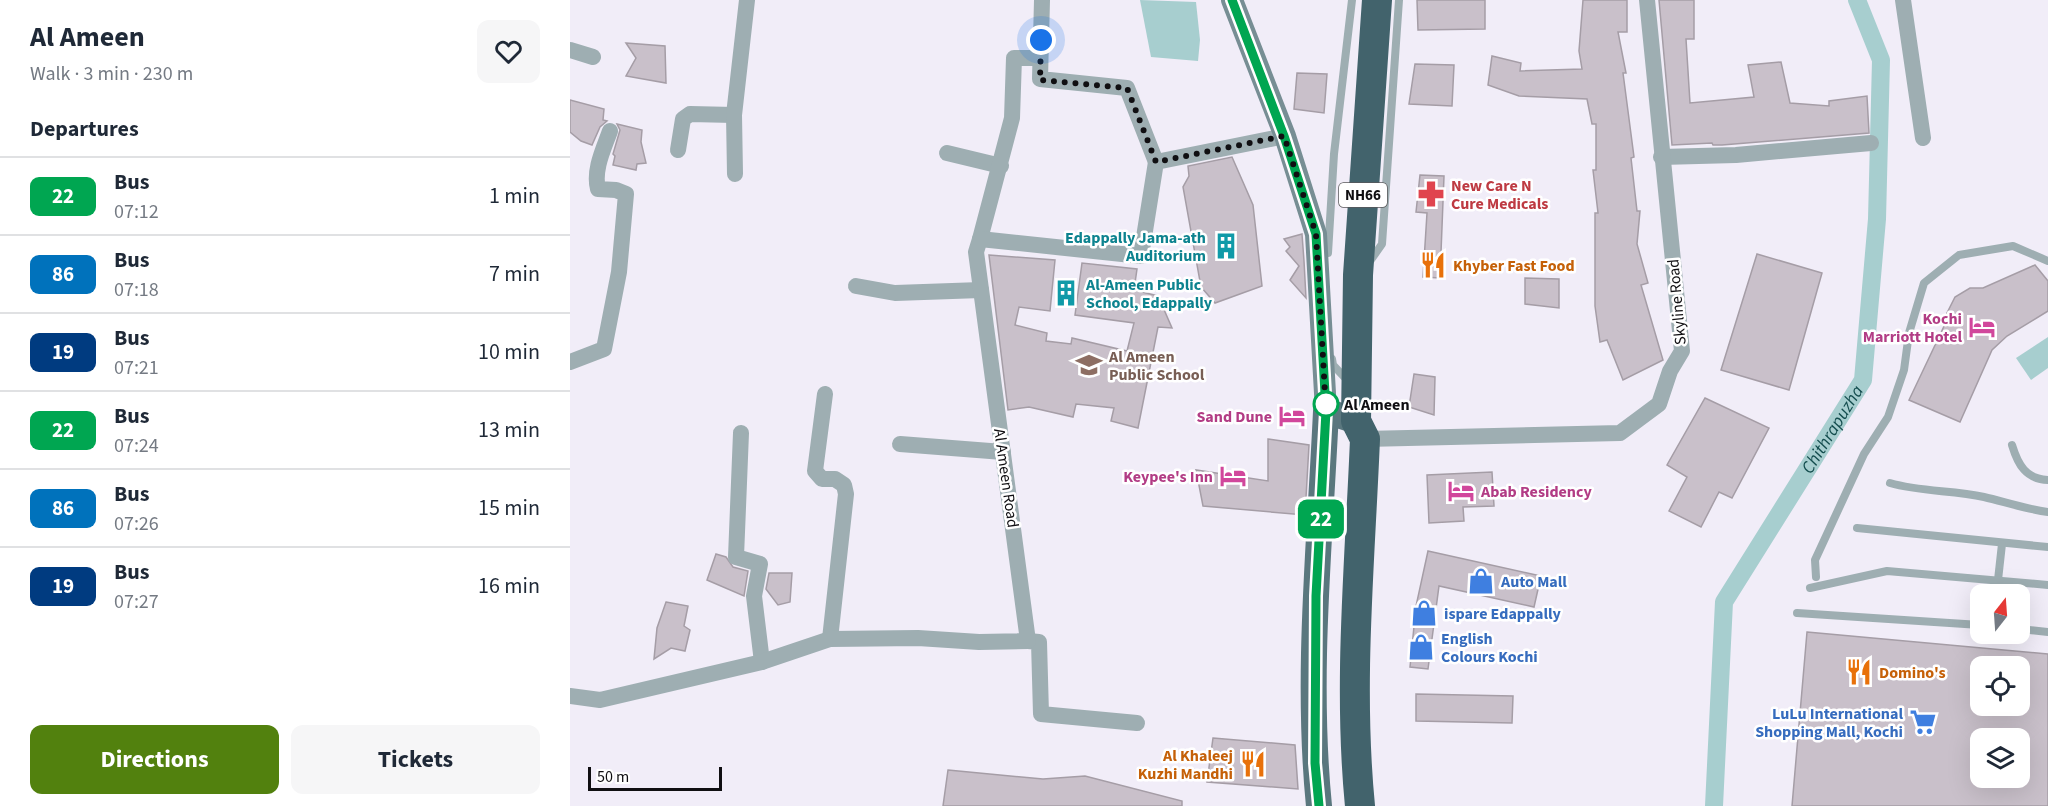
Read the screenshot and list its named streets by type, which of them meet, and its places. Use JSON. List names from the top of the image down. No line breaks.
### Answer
{"streets":{"highway":["NH66"],"street":["Skyline Road","Al Ameen Road"]},"crossings":[["NH66","Skyline Road"]],"water":["Chithrapuzha"],"places":{"pharmacy":["New Care N Cure Medicals"],"building":["Edappally Jama-ath Auditorium","Al-Ameen Public School, Edappally"],"restaurant":["Khyber Fast Food","Domino's","Al Khaleej Kuzhi Mandhi"],"hotel":["Kochi Marriott Hotel","Sand Dune","Keypee's Inn","Abab Residency"],"school or university":["Al Ameen Public School"],"other":["Al Ameen"],"shop":["Auto Mall","ispare Edappally","English Colours Kochi"],"supermarket":["LuLu International Shopping Mall, Kochi"]},"lines":["bus line 22"],"scale_bar":"50 m","north":"top","page":{"heading":[["Al Ameen","Walk · 3 min · 230 m"],"Departures"],"on_map":"22","list":[{"mark":"22","name":"Bus","note":"07:12","value":"1 min"},{"mark":"86","name":"Bus","note":"07:18","value":"7 min"},{"mark":"19","name":"Bus","note":"07:21","value":"10 min"},{"mark":"22","name":"Bus","note":"07:24","value":"13 min"},{"mark":"86","name":"Bus","note":"07:26","value":"15 min"},{"mark":"19","name":"Bus","note":"07:27","value":"16 min"}],"buttons":["Directions","Tickets"],"scale":"50 m"}}
